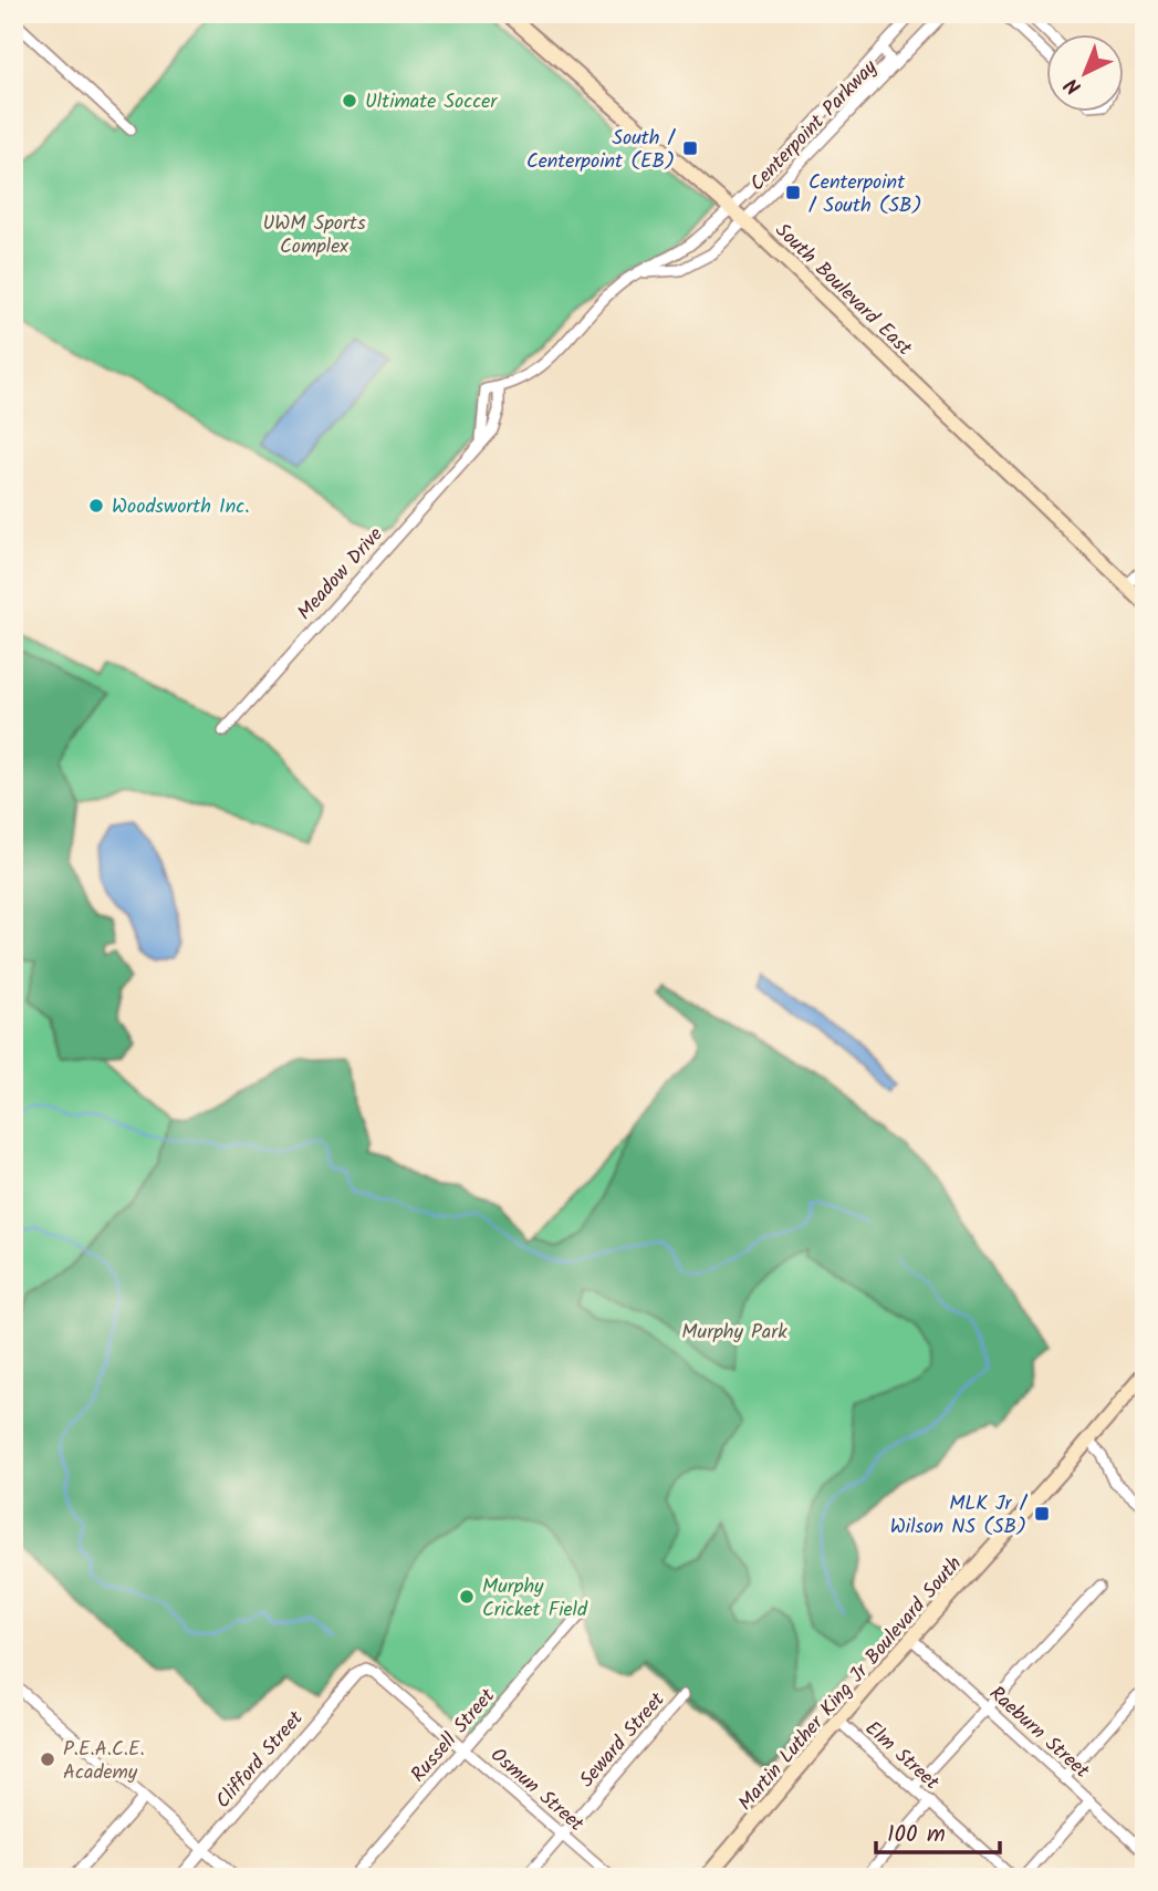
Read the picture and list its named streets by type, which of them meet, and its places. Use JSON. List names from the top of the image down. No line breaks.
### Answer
{"streets":{"street":["Centerpoint Parkway","South Boulevard East","Meadow Drive","Martin Luther King Jr Boulevard South","Raeburn Street","Russell Street","Seward Street","Elm Street","Clifford Street","Osmun Street"]},"crossings":[["Centerpoint Parkway","South Boulevard East"],["Centerpoint Parkway","Meadow Drive"],["Martin Luther King Jr Boulevard South","Raeburn Street"],["Martin Luther King Jr Boulevard South","Elm Street"],["Russell Street","Osmun Street"],["Seward Street","Osmun Street"],["Clifford Street","Osmun Street"]],"parks":["UWM Sports Complex","Murphy Park"],"places":{"other":["Ultimate Soccer","Woodsworth Inc.","Murphy Cricket Field","P.E.A.C.E. Academy"],"transit":["South / Centerpoint (EB)","Centerpoint / South (SB)","MLK Jr / Wilson NS (SB)"]},"scale_bar":"100 m","north":"bottom left"}
